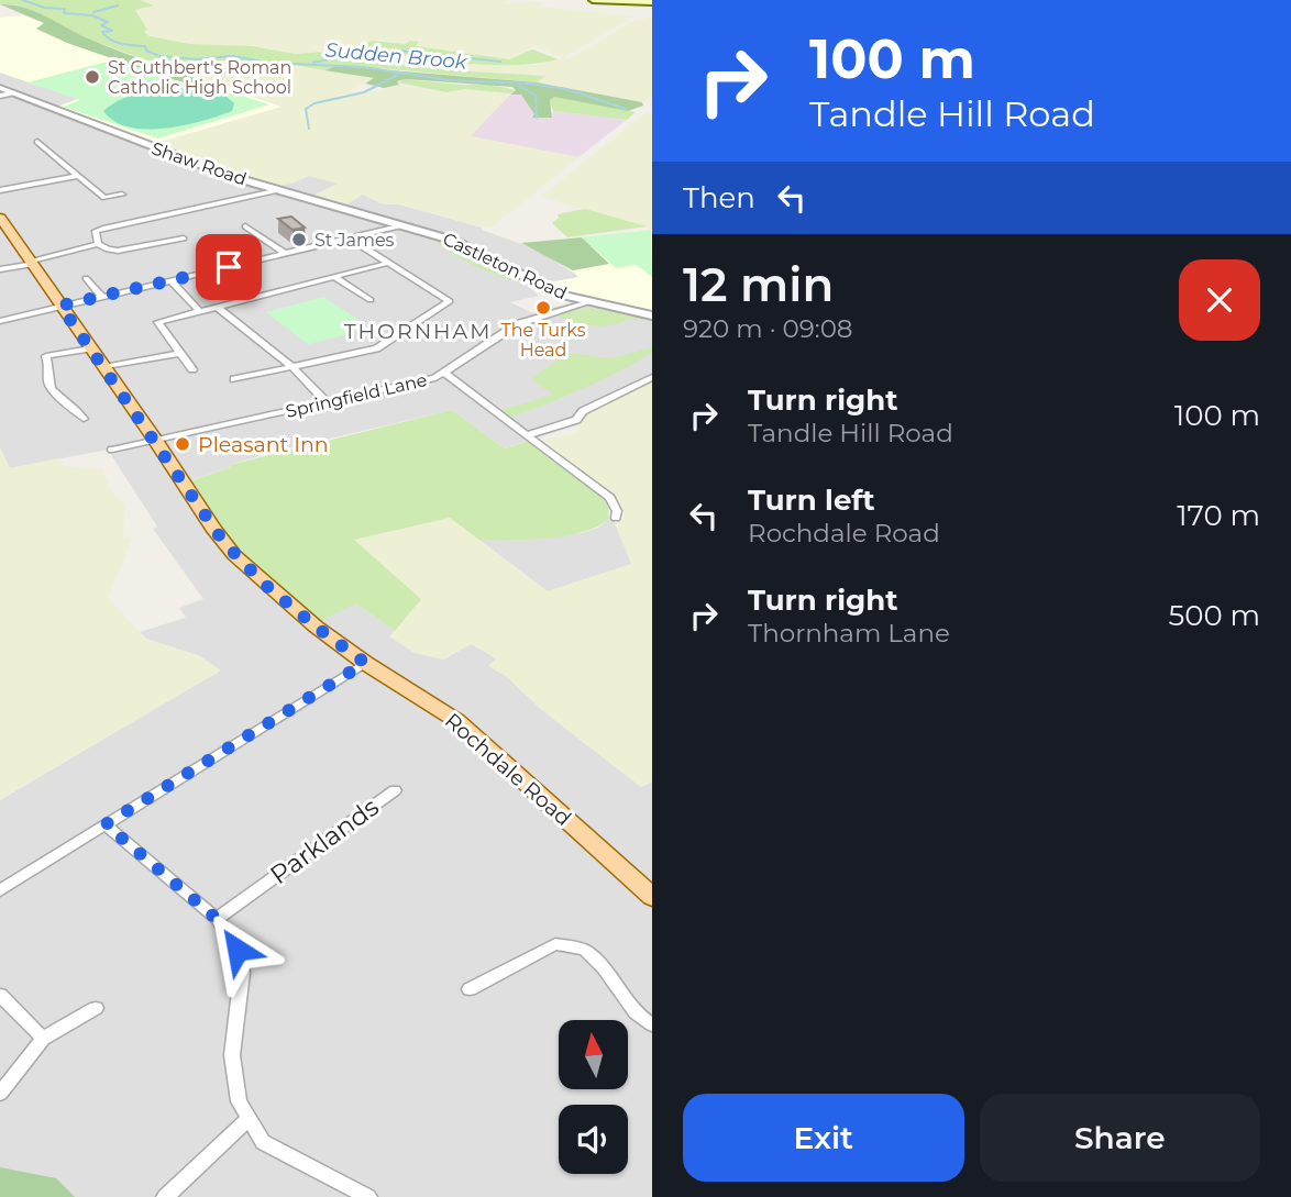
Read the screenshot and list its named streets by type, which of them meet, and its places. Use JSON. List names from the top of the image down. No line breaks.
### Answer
{"streets":{"main road":["Rochdale Road"],"street":["Shaw Road","Castleton Road","Springfield Lane","Parklands"]},"crossings":[["Shaw Road","Castleton Road"],["Castleton Road","Springfield Lane"],["Springfield Lane","Rochdale Road"]],"districts":["THORNHAM"],"water":["Sudden Brook"],"places":["St Cuthbert's Roman Catholic High School","St James","The Turks Head","Pleasant Inn"],"north":"top","page":{"turn":["100 m","Tandle Hill Road"],"then":"Then","heading":["12 min","920 m · 09:08"],"list":[{"name":"Turn right","note":"Tandle Hill Road","value":"100 m"},{"name":"Turn left","note":"Rochdale Road","value":"170 m"},{"name":"Turn right","note":"Thornham Lane","value":"500 m"}],"buttons":["Exit","Share"]}}
